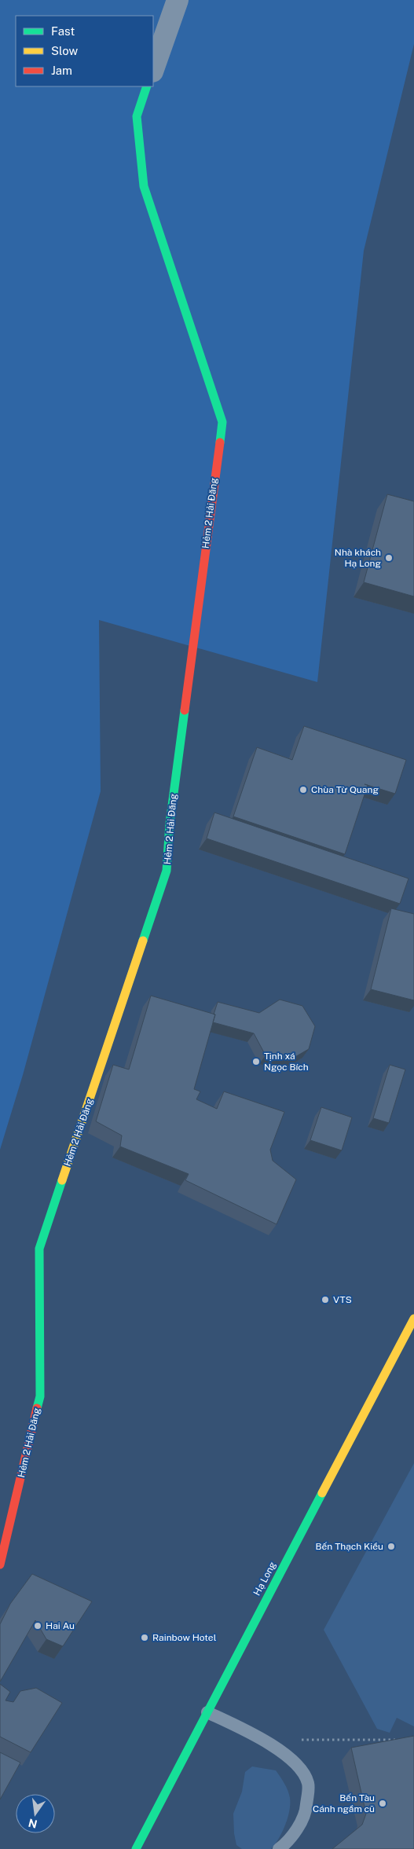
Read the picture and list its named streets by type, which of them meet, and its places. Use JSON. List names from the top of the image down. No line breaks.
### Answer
{"streets":{"street":["Hẻm 2 Hải Đăng","Hạ Long"]},"places":["Nhà khách Hạ Long","Chùa Từ Quang","Tịnh xá Ngọc Bích","VTS","Bến Thạch Kiều","Hai Au","Rainbow Hotel","Bến Tàu Cánh ngầm cũ"],"legend":["Fast","Slow","Jam"],"north":"bottom"}
